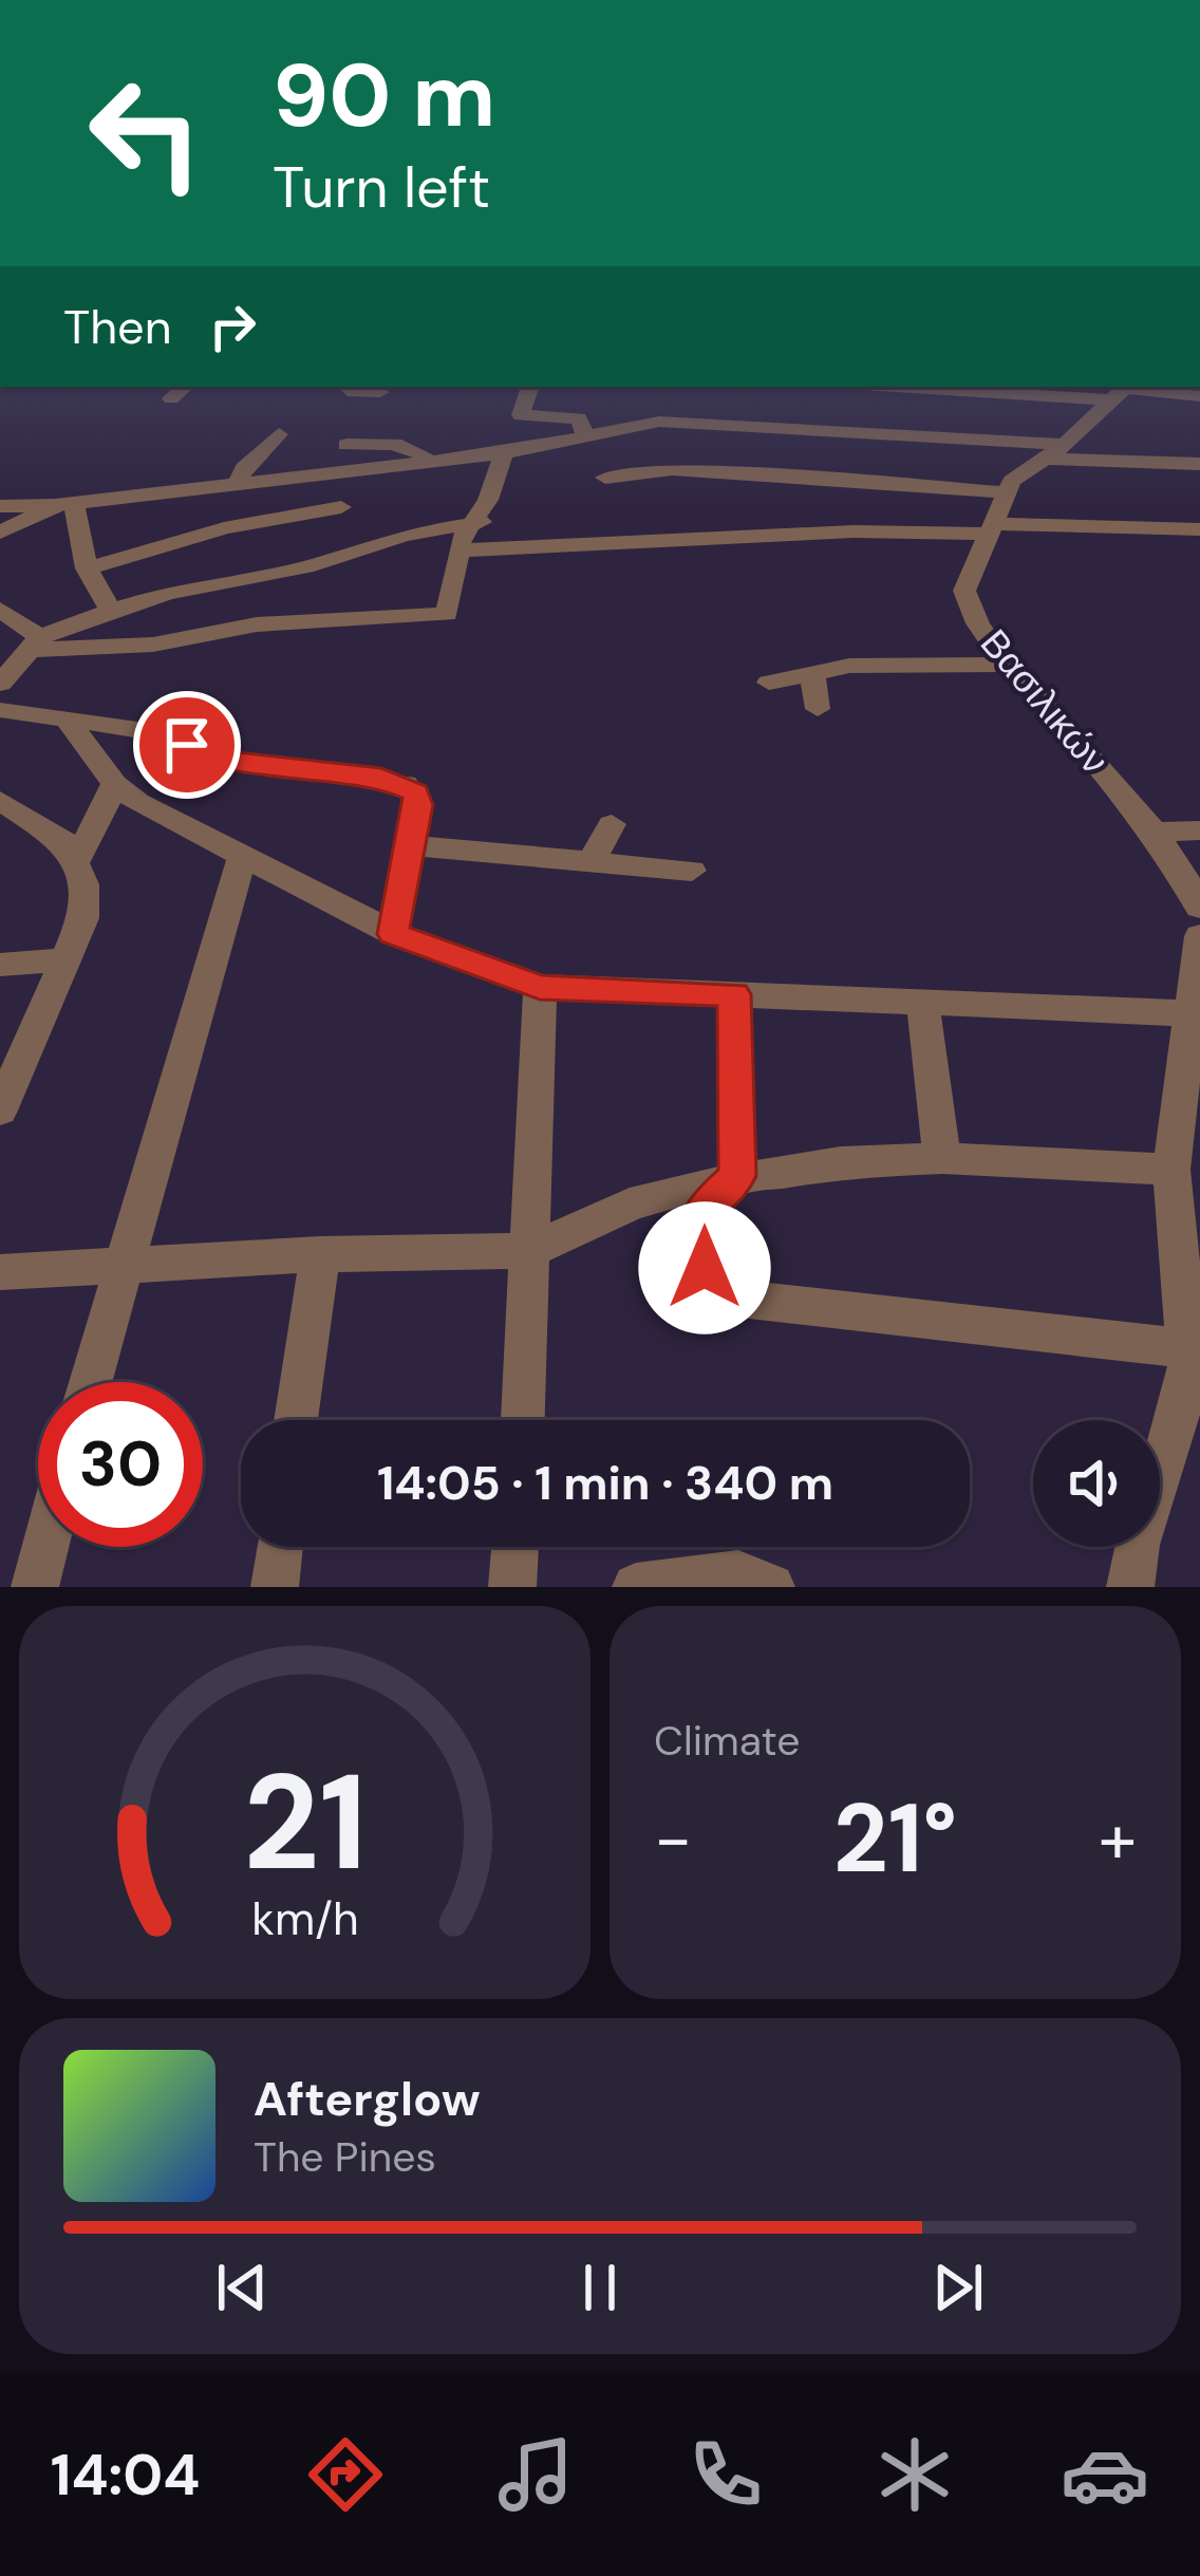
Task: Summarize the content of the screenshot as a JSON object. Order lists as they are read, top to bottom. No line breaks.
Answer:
{"streets":{"street":["Βασιλικών"]},"page":{"turn":["90 m","Turn left"],"then":"Then","limit":"30","trip":"14:05 · 1 min · 340 m","tile":"Climate","heat":["−","21°","+"],"song":["Afterglow","The Pines"],"tabs":"14:04","gauge":["21","km/h"]}}
